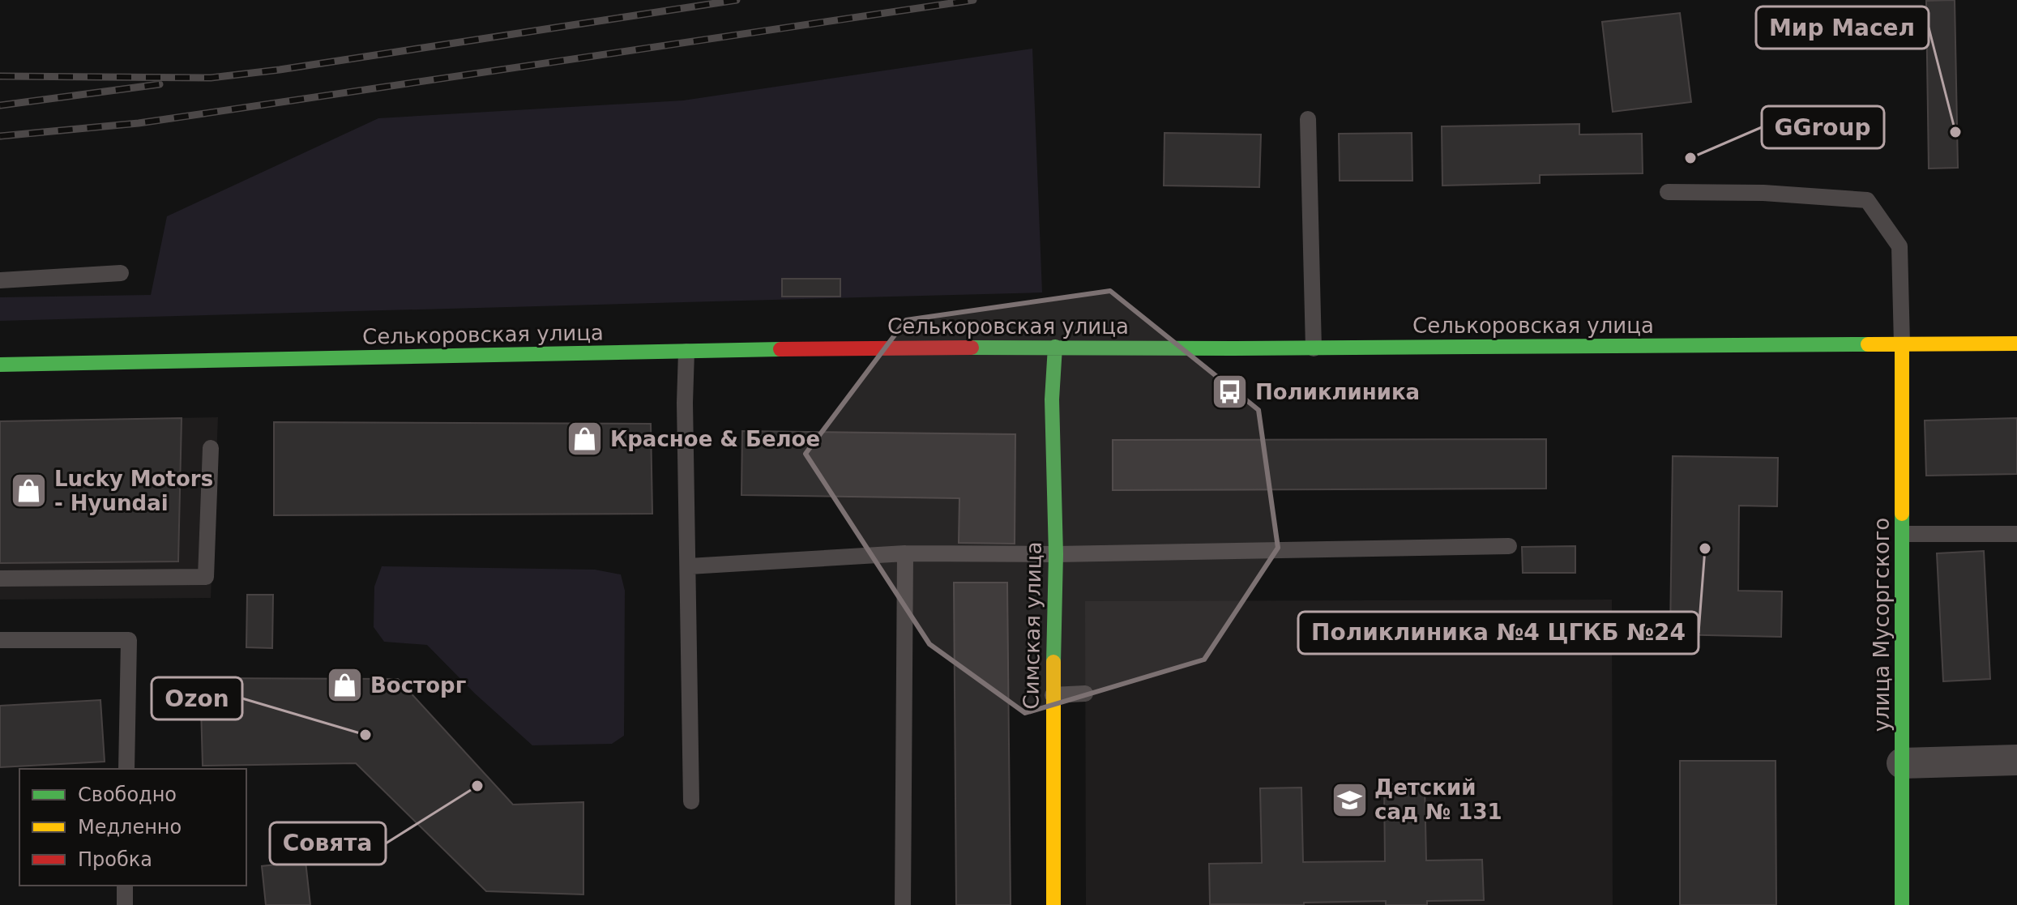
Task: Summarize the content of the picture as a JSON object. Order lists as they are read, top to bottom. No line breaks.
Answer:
{"streets":{"main road":["Селькоровская улица","улица Мусоргского","Симская улица"]},"crossings":[["Селькоровская улица","улица Мусоргского"],["Селькоровская улица","Симская улица"]],"places":{"other":["Мир Масел","GGroup","Поликлиника №4 ЦГКБ №24","Ozon","Совята"],"bus stop":["Поликлиника"],"shop":["Красное & Белое","Lucky Motors - Hyundai","Восторг"],"school or university":["Детский сад № 131"]},"legend":["Свободно","Медленно","Пробка"]}
